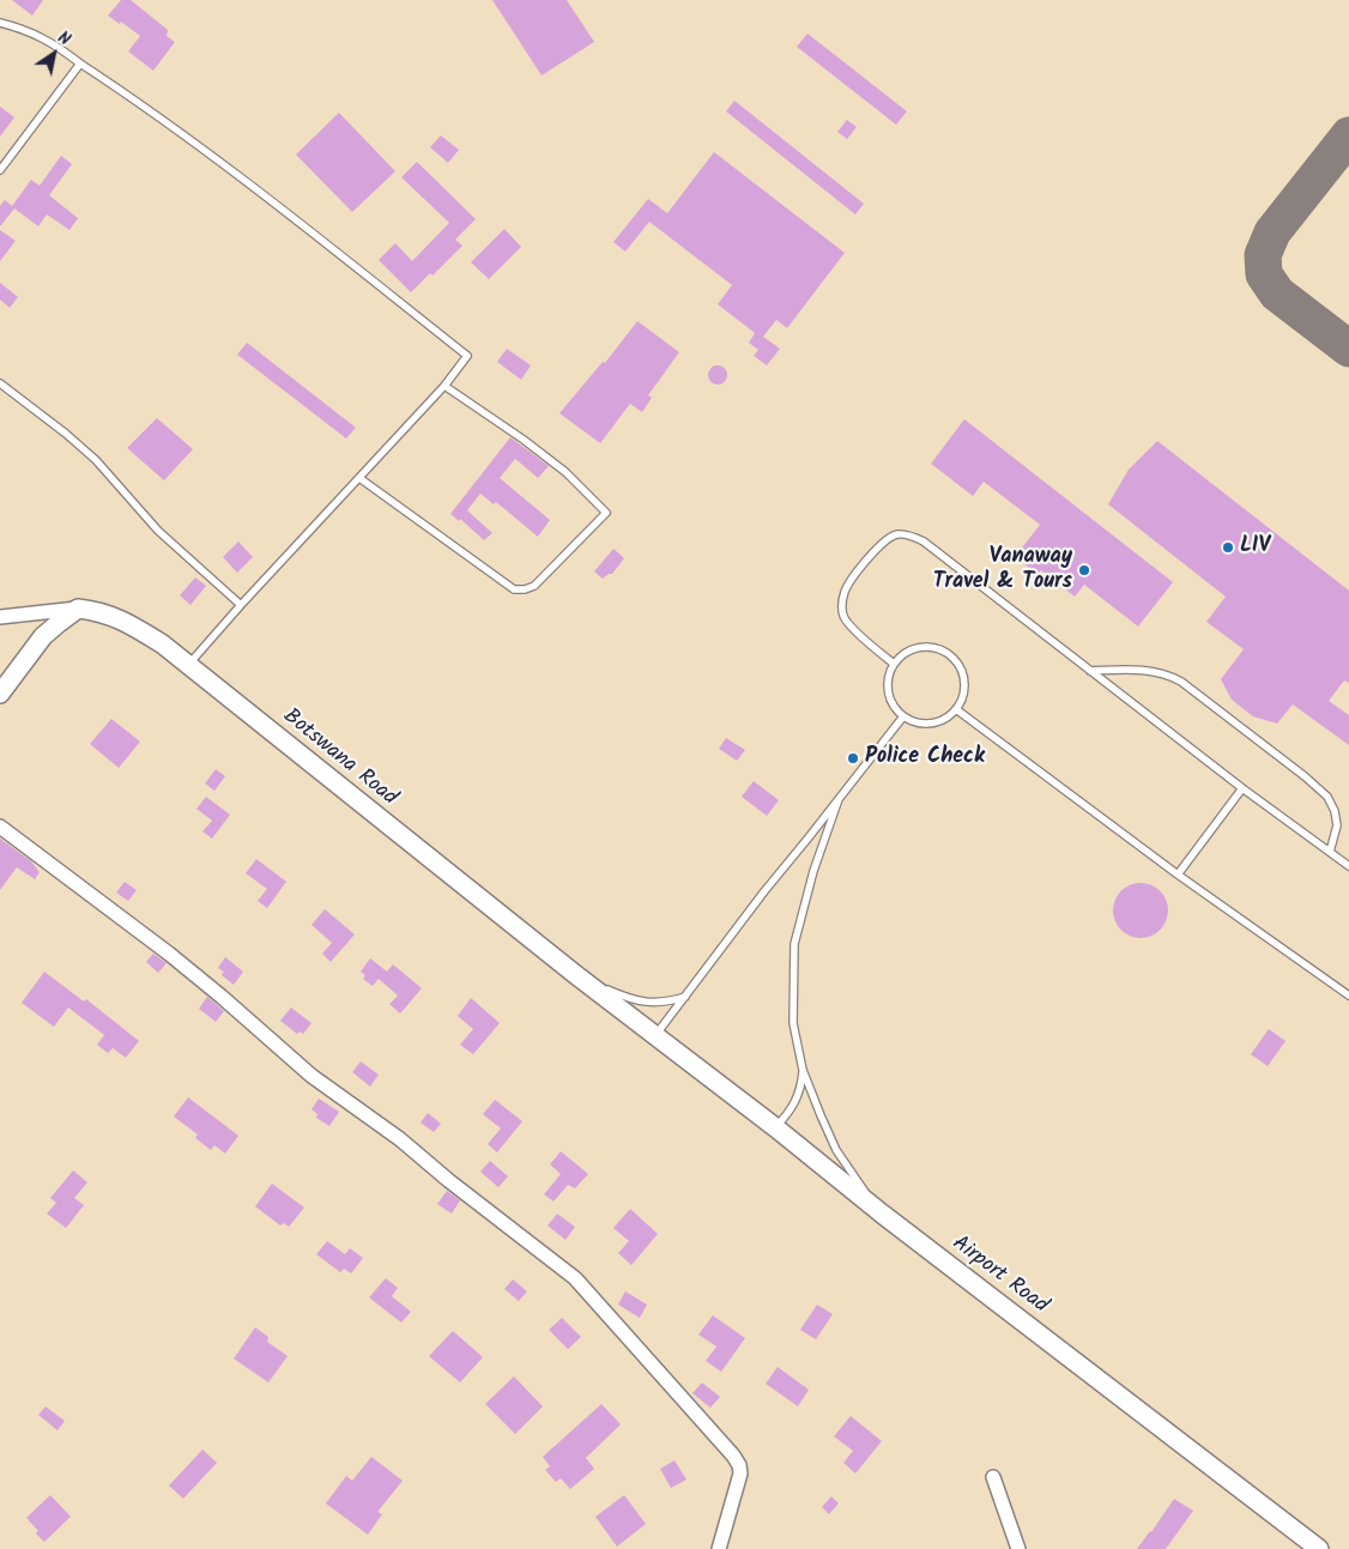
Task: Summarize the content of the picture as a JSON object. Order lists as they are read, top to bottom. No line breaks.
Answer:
{"streets":{"street":["Botswana Road","Airport Road"]},"crossings":[["Botswana Road","Airport Road"]],"places":["LIV","Vanaway Travel & Tours","Police Check"],"north":"top right"}
